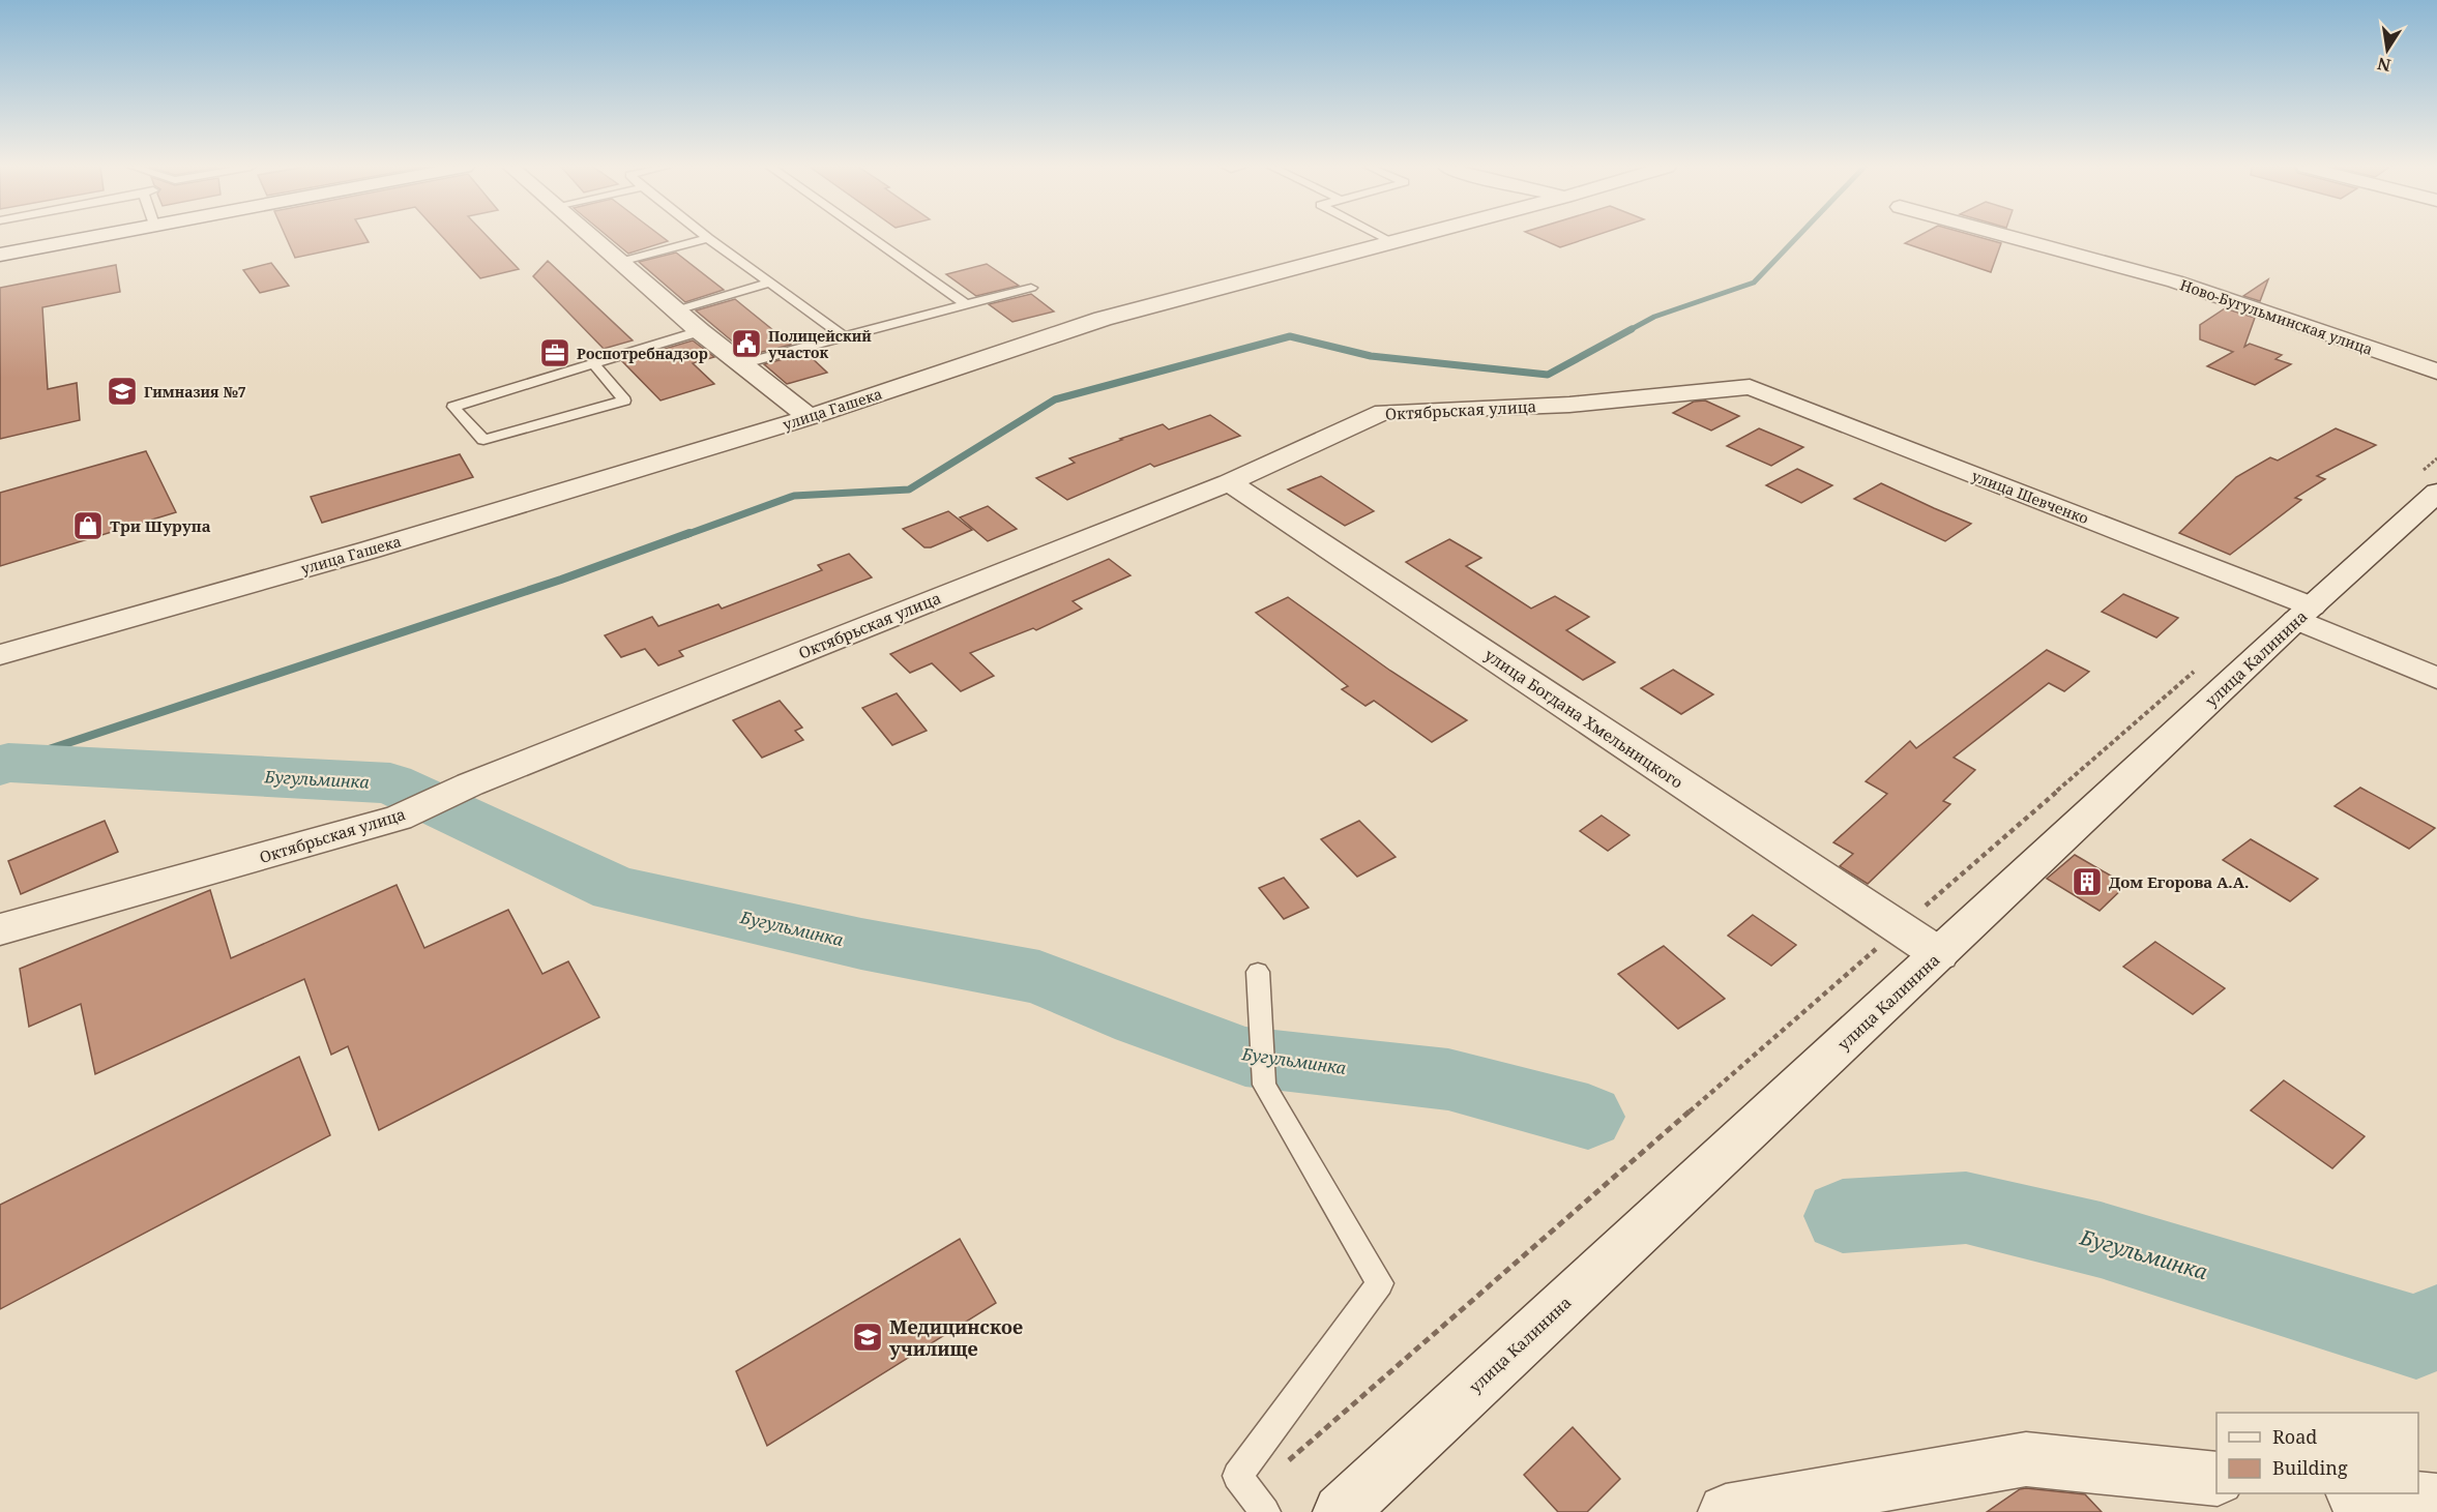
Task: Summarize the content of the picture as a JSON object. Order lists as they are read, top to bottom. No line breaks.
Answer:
{"streets":{"street":["Ново-Бугульминская улица","улица Гашека","Октябрьская улица","улица Шевченко","улица Калинина","улица Богдана Хмельницкого"]},"crossings":[["Октябрьская улица","улица Шевченко"],["Октябрьская улица","улица Богдана Хмельницкого"],["улица Шевченко","улица Калинина"],["улица Калинина","улица Богдана Хмельницкого"]],"water":["Бугульминка"],"places":{"public building":["Полицейский участок"],"office":["Роспотребнадзор"],"school or university":["Гимназия №7","Медицинское училище"],"shop":["Три Шурупа"],"building":["Дом Егорова А.А."]},"legend":["Road","Building"],"north":"bottom"}
